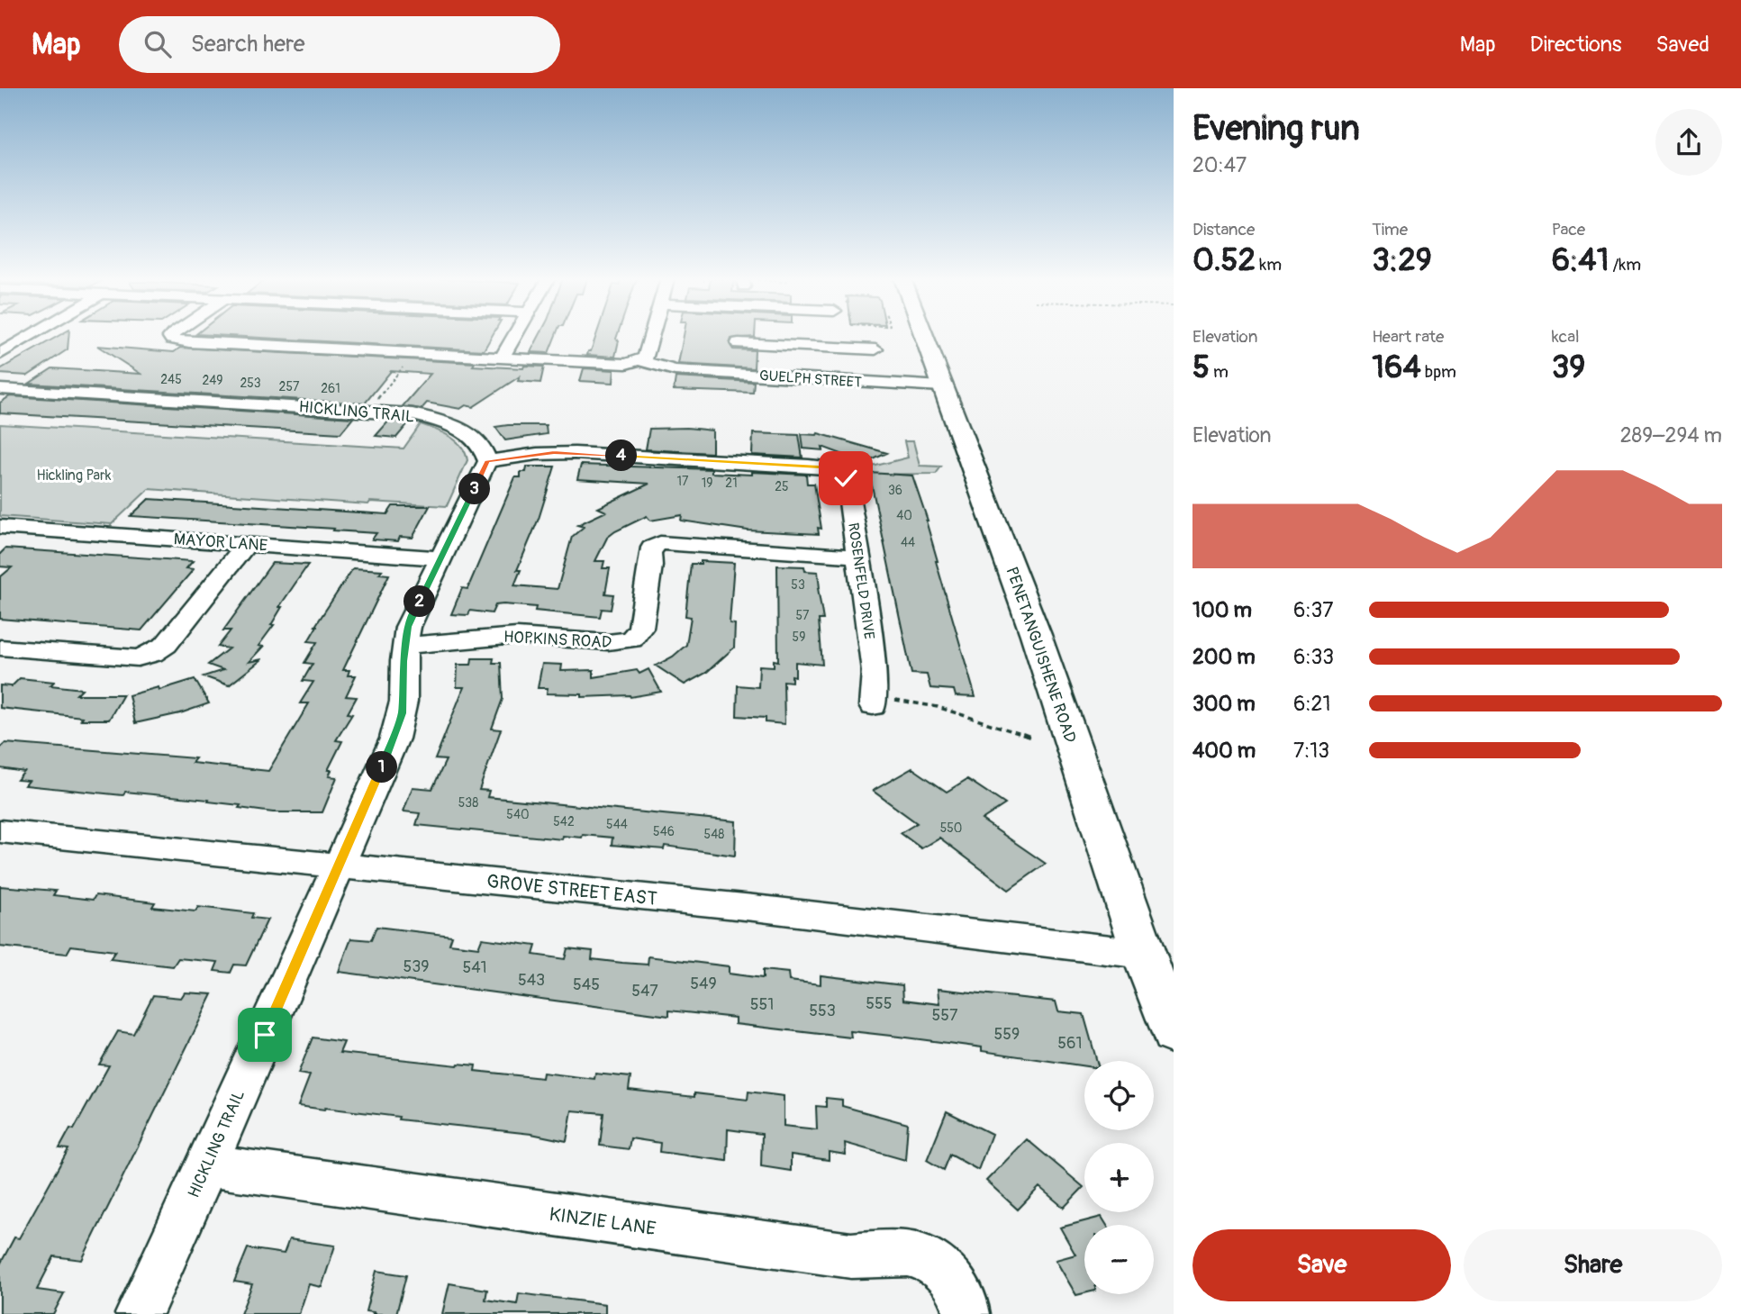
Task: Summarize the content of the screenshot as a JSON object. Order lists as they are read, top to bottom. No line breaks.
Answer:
{"streets":{"main road":["PENETANGUISHENE ROAD"],"street":["GUELPH STREET","HICKLING TRAIL","MAYOR LANE","ROSENFELD DRIVE","HOPKINS ROAD","GROVE STREET EAST","KINZIE LANE"]},"crossings":[["GUELPH STREET","PENETANGUISHENE ROAD"],["HICKLING TRAIL","MAYOR LANE"],["HICKLING TRAIL","ROSENFELD DRIVE"],["HICKLING TRAIL","HOPKINS ROAD"],["HICKLING TRAIL","GROVE STREET EAST"],["HICKLING TRAIL","KINZIE LANE"],["ROSENFELD DRIVE","HOPKINS ROAD"],["PENETANGUISHENE ROAD","GROVE STREET EAST"]],"parks":["Hickling Park"],"house_numbers":["245","249","253","257","261","17","19","21","25","36","40","44","53","57","59","538","540","542","544","550","546","548","539","541","543","549","545","547","555","551","553","557","559","561"],"page":{"header":"Map","search":"Search here","nav":["Map","Directions","Saved"],"heading":["Evening run","20:47"],"stats":[["Distance","0.52 km"],["Time","3:29"],["Pace","6:41 /km"],["Elevation","5 m"],["Heart rate","164 bpm"],["kcal","39"]],"chart":["Elevation","289–294 m"],"pins":["4","3","2","1"],"list":[{"name":"100 m","note":"6:37"},{"name":"200 m","note":"6:33"},{"name":"300 m","note":"6:21"},{"name":"400 m","note":"7:13"}],"map_buttons":["+","−"],"buttons":["Save","Share"]}}
